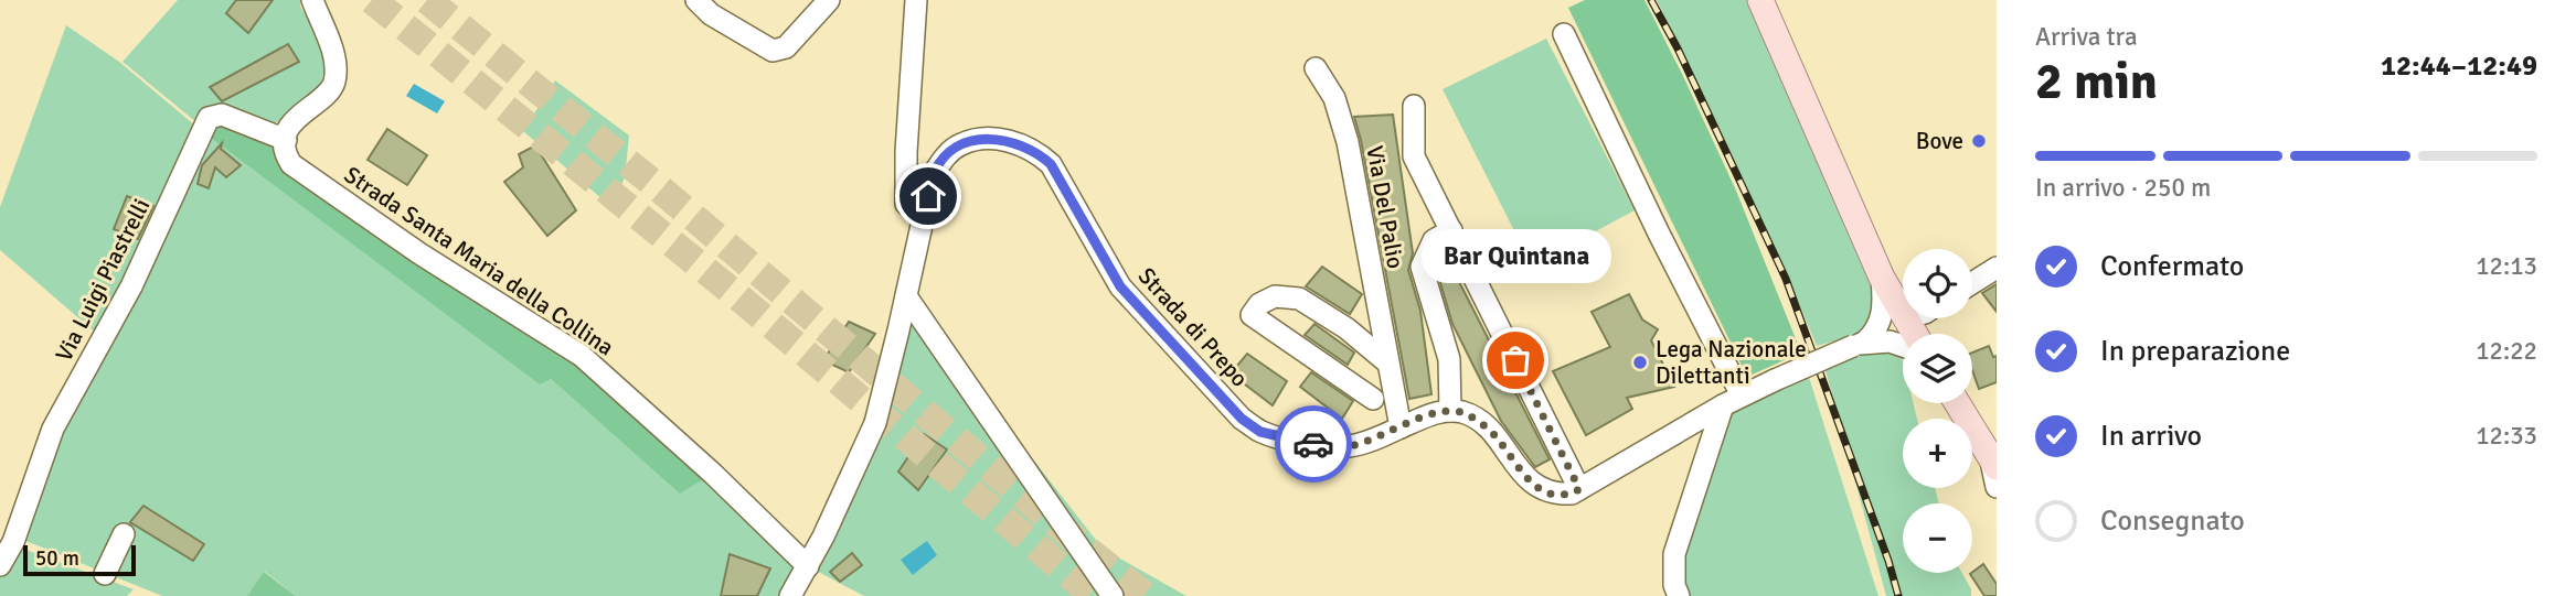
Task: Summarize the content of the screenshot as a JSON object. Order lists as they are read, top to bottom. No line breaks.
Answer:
{"streets":{"street":["Via Del Palio","Strada Santa Maria della Collina","Via Luigi Piastrelli","Strada di Prepo"]},"crossings":[["Via Del Palio","Strada di Prepo"],["Strada Santa Maria della Collina","Via Luigi Piastrelli"],["Strada Santa Maria della Collina","Strada di Prepo"]],"places":["Bove","Bar Quintana","Lega Nazionale Dilettanti"],"scale_bar":"50 m","page":{"heading":["2 min","Arriva tra","12:44–12:49"],"bar":"In arrivo · 250 m","list":[["Confermato","12:13"],["In preparazione","12:22"],["In arrivo","12:33"],"Consegnato"],"bubble":"Bar Quintana","map_buttons":["+","−"],"scale":"50 m"}}
